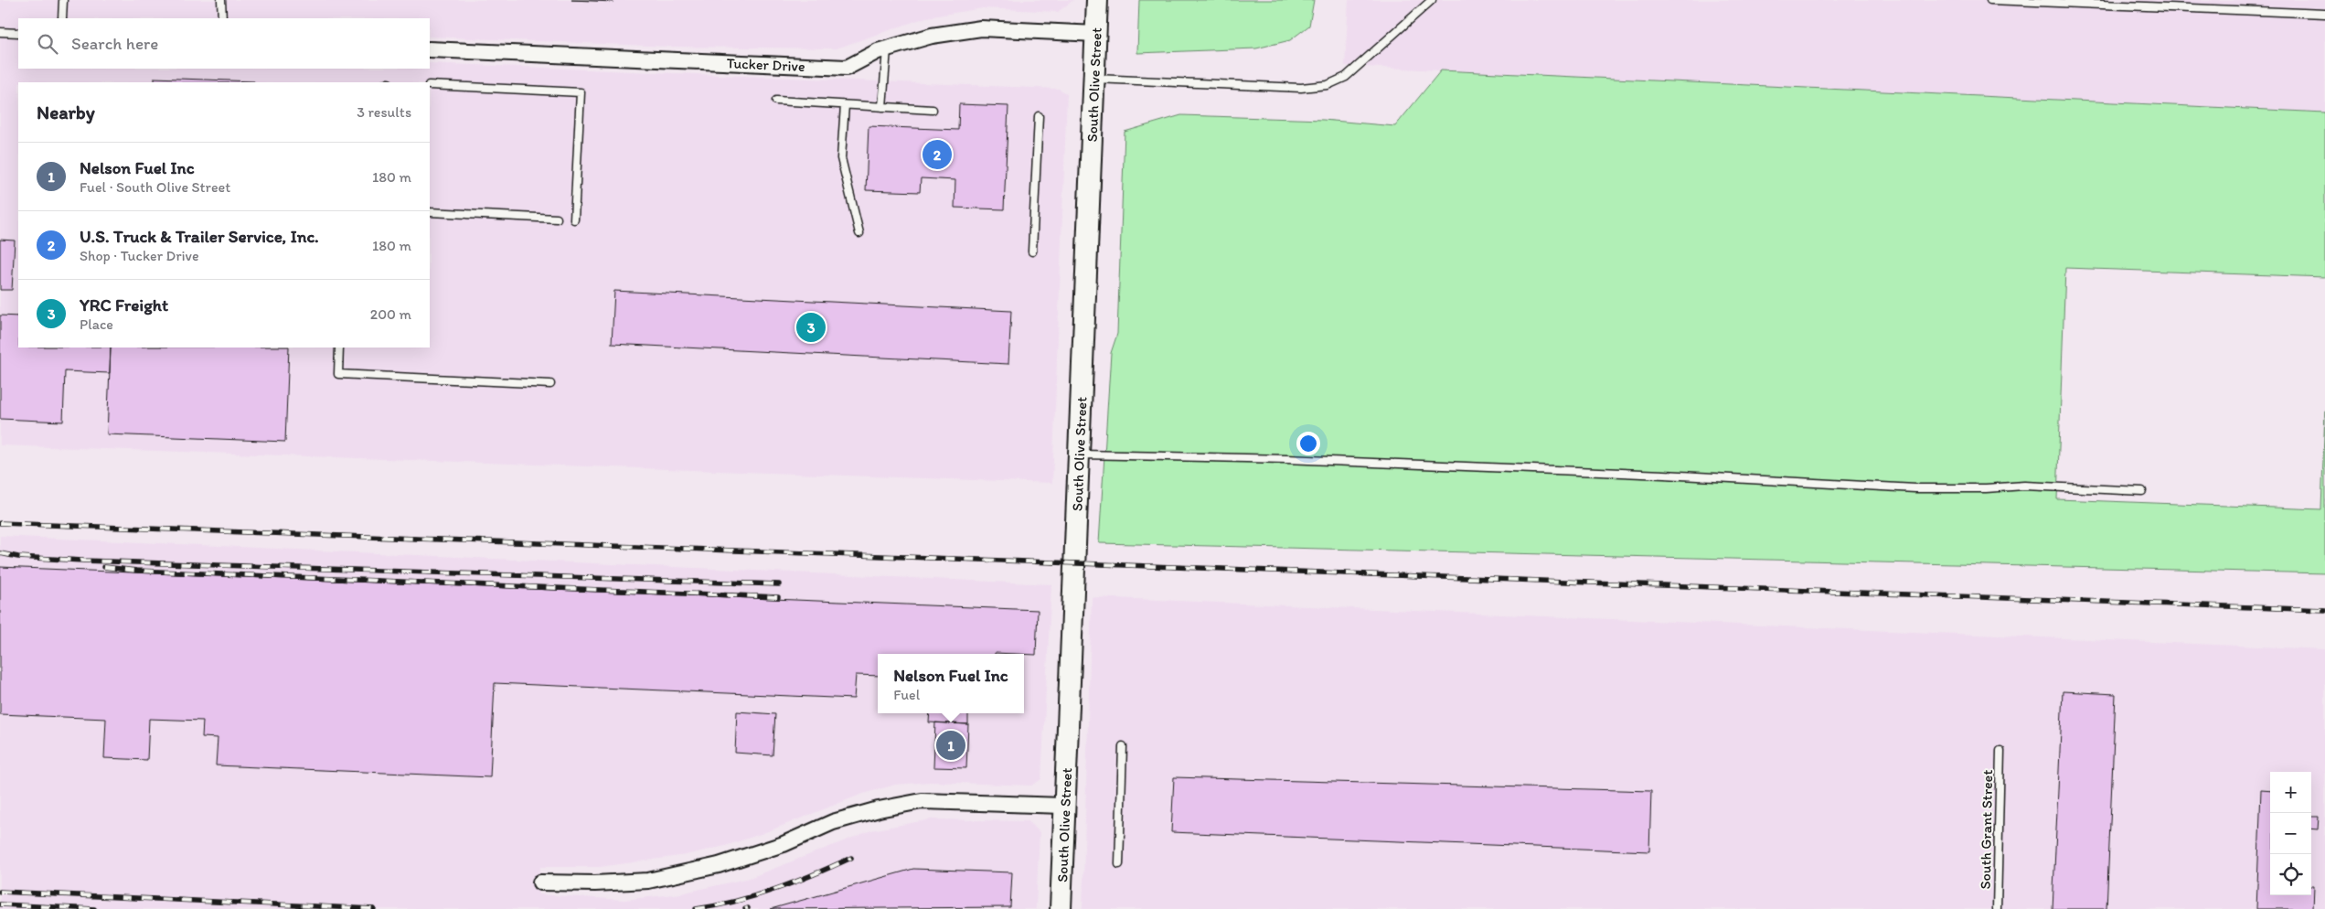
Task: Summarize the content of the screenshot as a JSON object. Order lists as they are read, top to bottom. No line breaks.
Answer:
{"streets":{"street":["Tucker Drive","South Olive Street"],"lane":["South Grant Street"]},"crossings":[["Tucker Drive","South Olive Street"]],"page":{"search":"Search here","heading":["Nearby","3 results"],"pins":["2","3","1"],"list":[{"mark":"1","name":"Nelson Fuel Inc","note":"Fuel · South Olive Street","value":"180 m"},{"mark":"2","name":"U.S. Truck & Trailer Service, Inc.","note":"Shop · Tucker Drive","value":"180 m"},{"mark":"3","name":"YRC Freight","note":"Place","value":"200 m"}],"popup":["Nelson Fuel Inc","Fuel"],"map_buttons":["+","−"]}}
